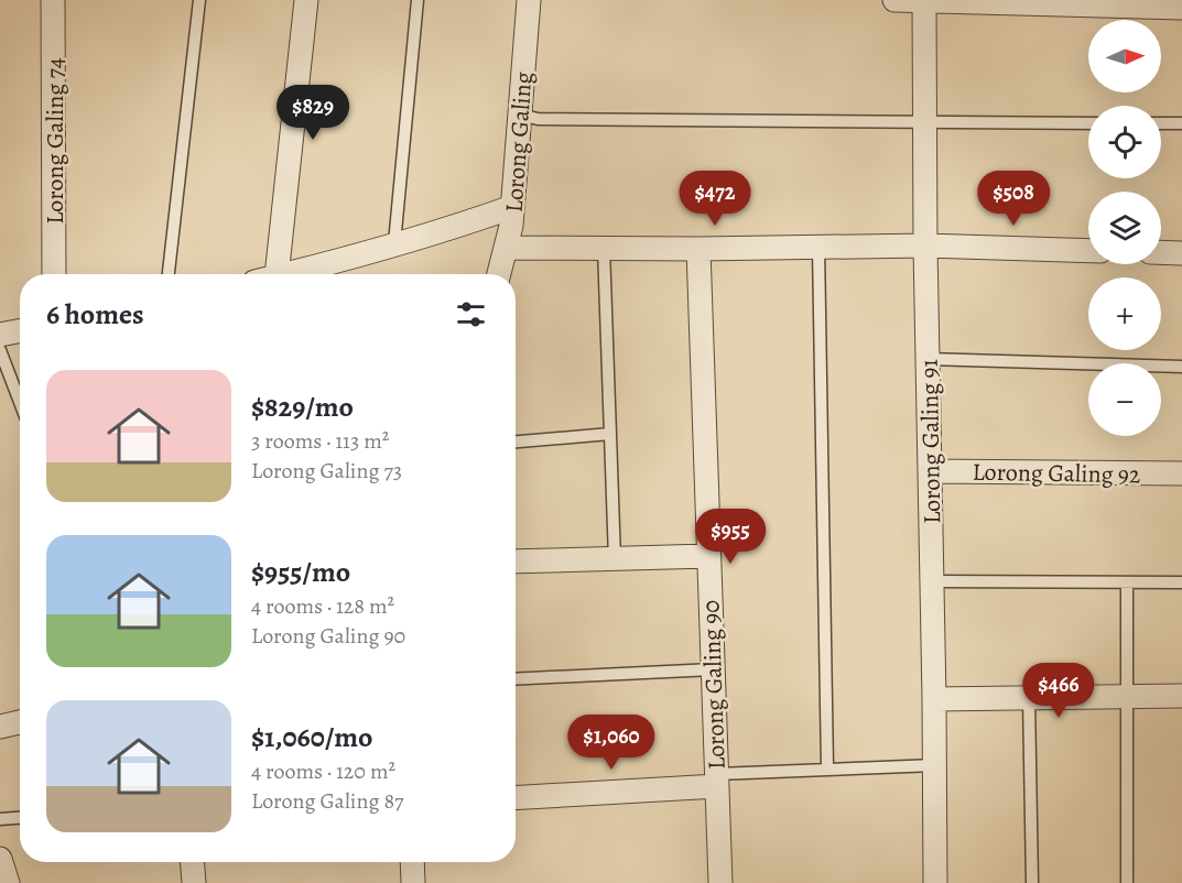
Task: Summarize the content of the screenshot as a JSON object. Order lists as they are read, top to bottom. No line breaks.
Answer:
{"streets":{"street":["Lorong Galing 74","Lorong Galing","Lorong Galing 91","Lorong Galing 92","Lorong Galing 90"]},"crossings":[["Lorong Galing 91","Lorong Galing 92"]],"north":"right","page":{"map_buttons":["+","−"],"price":["$829","$472","$508","$955","$466","$1,060"],"heading":"6 homes","list":[{"name":"$829/mo","note":"3 rooms · 113 m² · Lorong Galing 73"},{"name":"$955/mo","note":"4 rooms · 128 m² · Lorong Galing 90"},{"name":"$1,060/mo","note":"4 rooms · 120 m² · Lorong Galing 87"}]}}
